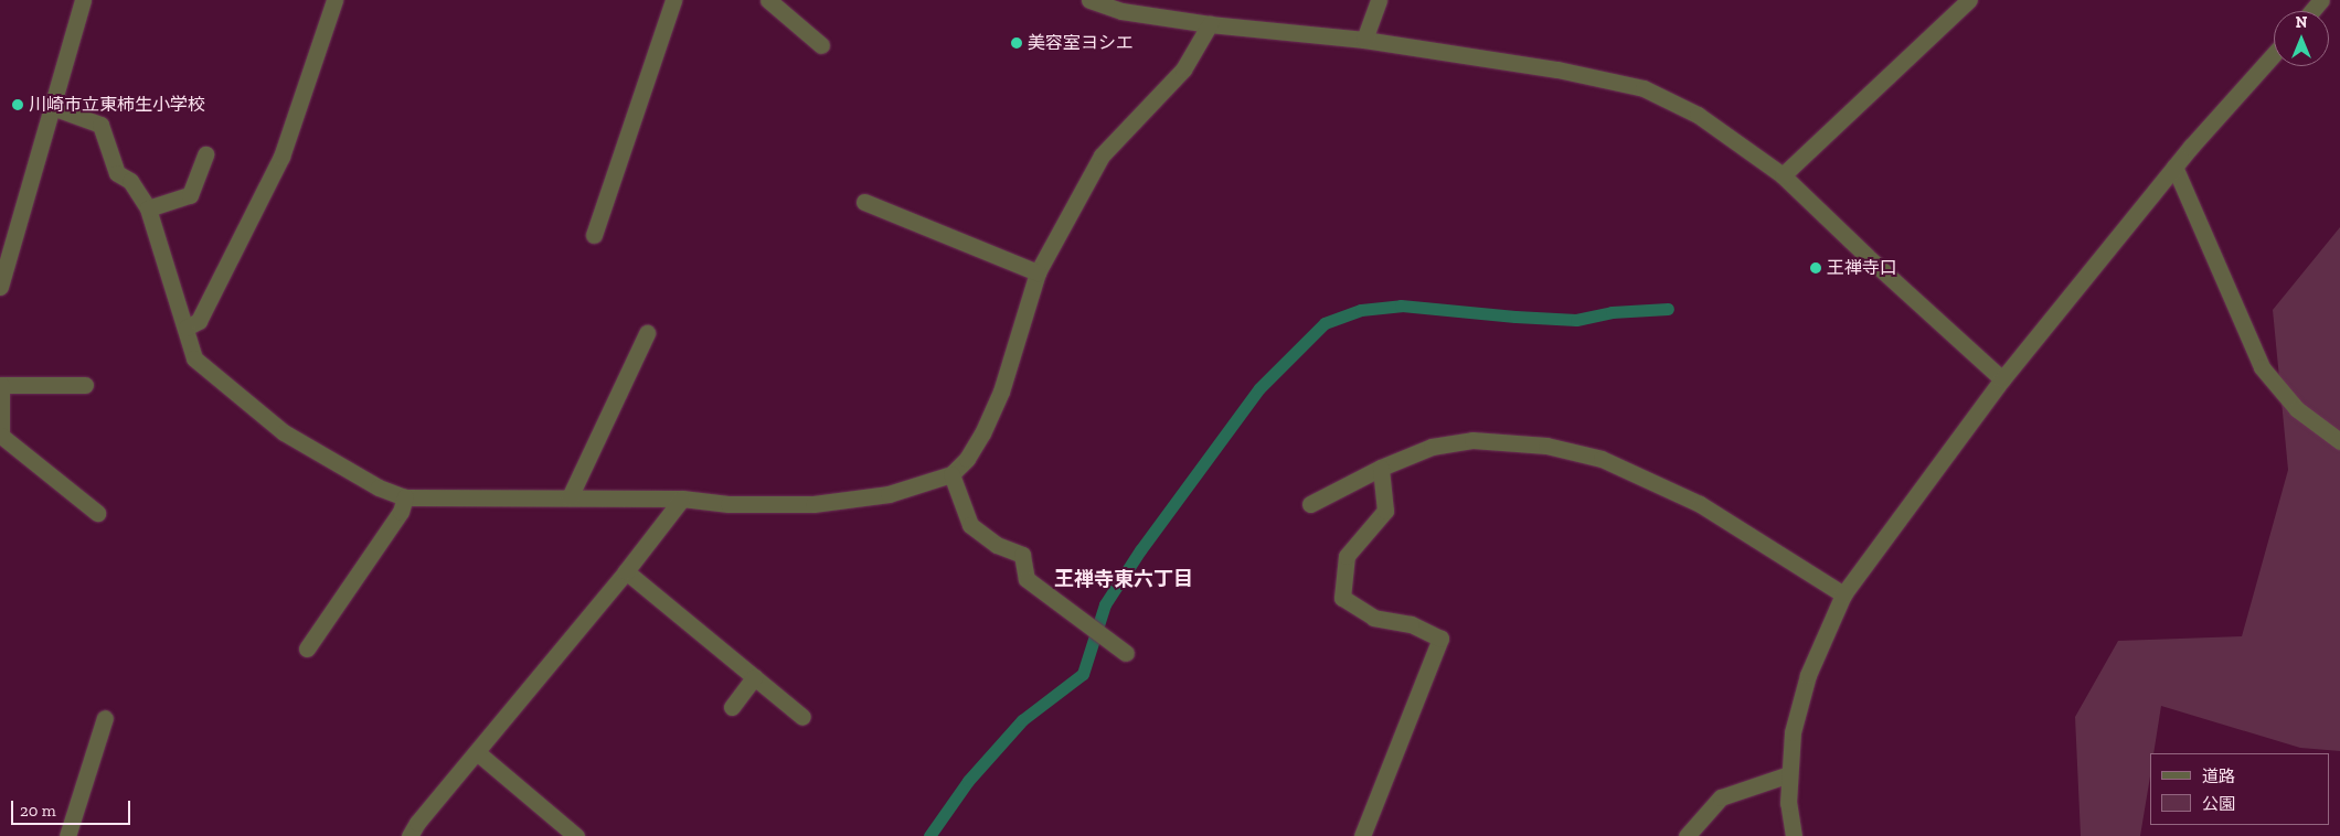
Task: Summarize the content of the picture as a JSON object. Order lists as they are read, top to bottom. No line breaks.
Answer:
{"districts":["王禅寺東六丁目"],"places":["美容室ヨシエ","川崎市立東柿生小学校","王禅寺口"],"legend":["道路","公園"],"scale_bar":"20 m","north":"top"}
